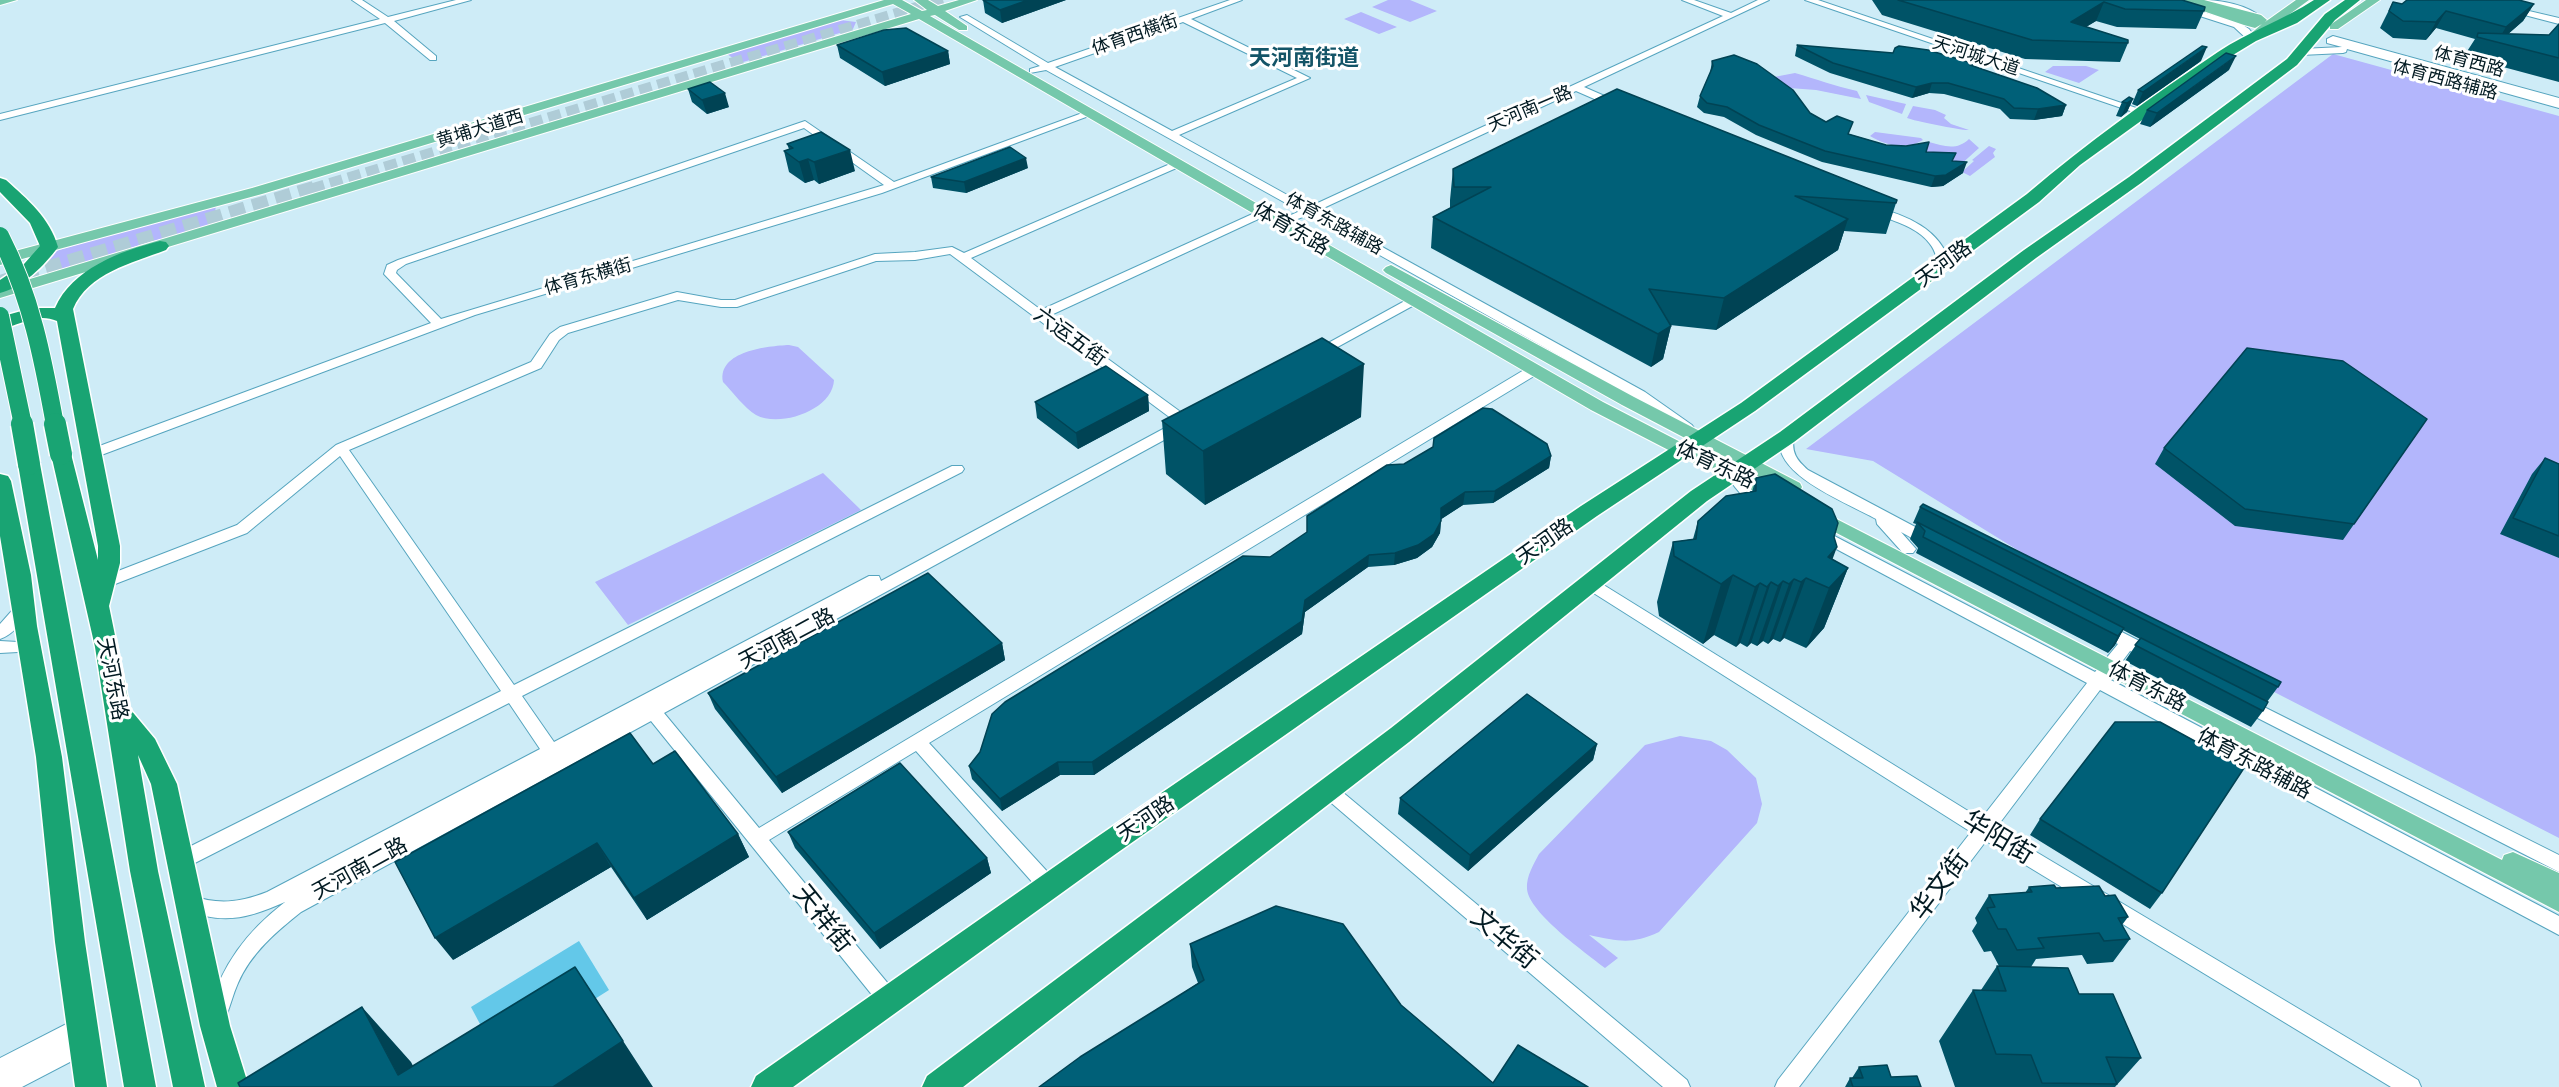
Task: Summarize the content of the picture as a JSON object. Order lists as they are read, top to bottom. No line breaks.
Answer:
{"streets":{"highway":["天河路","天河东路"],"main road":["黄埔大道西","体育东路"],"street":["体育西横街","天河城大道","体育西路","体育西路辅路","天河南一路","体育东路辅路","体育东横街","六运五街","天河南二路","华阳街","华文街","天祥街","文华街"]},"crossings":[["体育西横街","体育东路辅路"],["体育西横街","体育东路"],["天河城大道","天河路"],["体育西路辅路","天河路"],["天河南一路","体育东路辅路"],["天河南一路","体育东路"],["黄埔大道西","体育东路"],["体育东路辅路","体育东路"],["体育东路","天河路"],["体育东路","体育东横街"],["体育东路","华文街"],["天河路","华阳街"],["天河路","天祥街"],["天河路","文华街"],["六运五街","天河南二路"],["天河南二路","天祥街"],["华阳街","华文街"]],"districts":["天河南街道"]}
